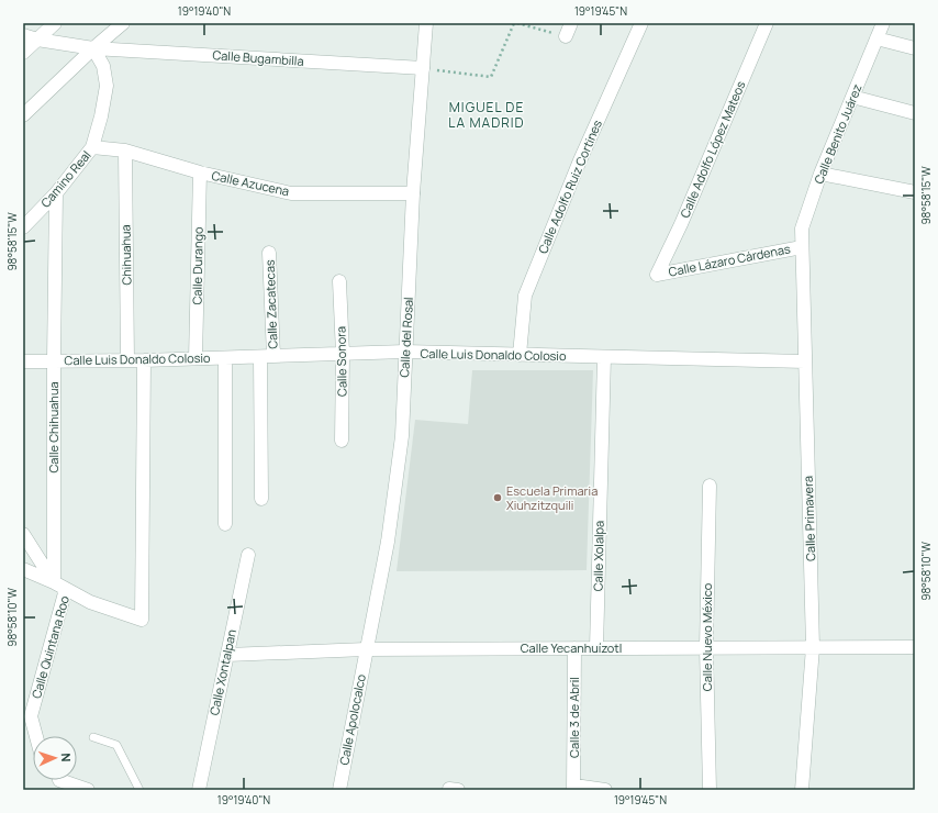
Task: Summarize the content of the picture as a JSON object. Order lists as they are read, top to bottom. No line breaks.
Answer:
{"streets":{"street":["Calle Bugambilla","Calle Benito Juárez","Calle Adolfo López Mateos","Camino Real","Calle Azucena","Calle Adolfo Ruiz Cortines","Chihuahua","Calle Lázaro Cárdenas","Calle Durango","Calle Zacatecas","Calle del Rosal","Calle Luis Donaldo Colosio","Calle Sonora","Calle Chihuahua","Calle Primavera","Calle Xolalpa","Calle Nuevo México","Calle Quintana Roo","Calle Yecanhuízotl","Calle Xontalpan","Calle 3 de Abril","Calle Apolocalco"]},"crossings":[["Calle Bugambilla","Camino Real"],["Calle Bugambilla","Calle del Rosal"],["Calle Benito Juárez","Calle Lázaro Cárdenas"],["Calle Benito Juárez","Calle Primavera"],["Calle Adolfo López Mateos","Calle Lázaro Cárdenas"],["Camino Real","Calle Azucena"],["Camino Real","Calle Chihuahua"],["Calle Azucena","Chihuahua"],["Calle Azucena","Calle Durango"],["Calle Azucena","Calle del Rosal"],["Calle Adolfo Ruiz Cortines","Calle Luis Donaldo Colosio"],["Chihuahua","Calle Luis Donaldo Colosio"],["Calle Lázaro Cárdenas","Calle Primavera"],["Calle Durango","Calle Luis Donaldo Colosio"],["Calle Zacatecas","Calle Luis Donaldo Colosio"],["Calle del Rosal","Calle Luis Donaldo Colosio"],["Calle del Rosal","Calle Yecanhuízotl"],["Calle del Rosal","Calle Apolocalco"],["Calle Luis Donaldo Colosio","Calle Sonora"],["Calle Luis Donaldo Colosio","Calle Chihuahua"],["Calle Luis Donaldo Colosio","Calle Primavera"],["Calle Luis Donaldo Colosio","Calle Xolalpa"],["Calle Primavera","Calle Yecanhuízotl"],["Calle Xolalpa","Calle Yecanhuízotl"],["Calle Nuevo México","Calle Yecanhuízotl"],["Calle Yecanhuízotl","Calle Xontalpan"],["Calle Yecanhuízotl","Calle 3 de Abril"],["Calle Yecanhuízotl","Calle Apolocalco"]],"districts":["MIGUEL DE LA MADRID"],"places":["Escuela Primaria Xiuhzitzquili"],"north":"right","coordinates":["19°19'40\"N","19°19'45\"N","98°58'15\"W","98°58'10\"W"]}
